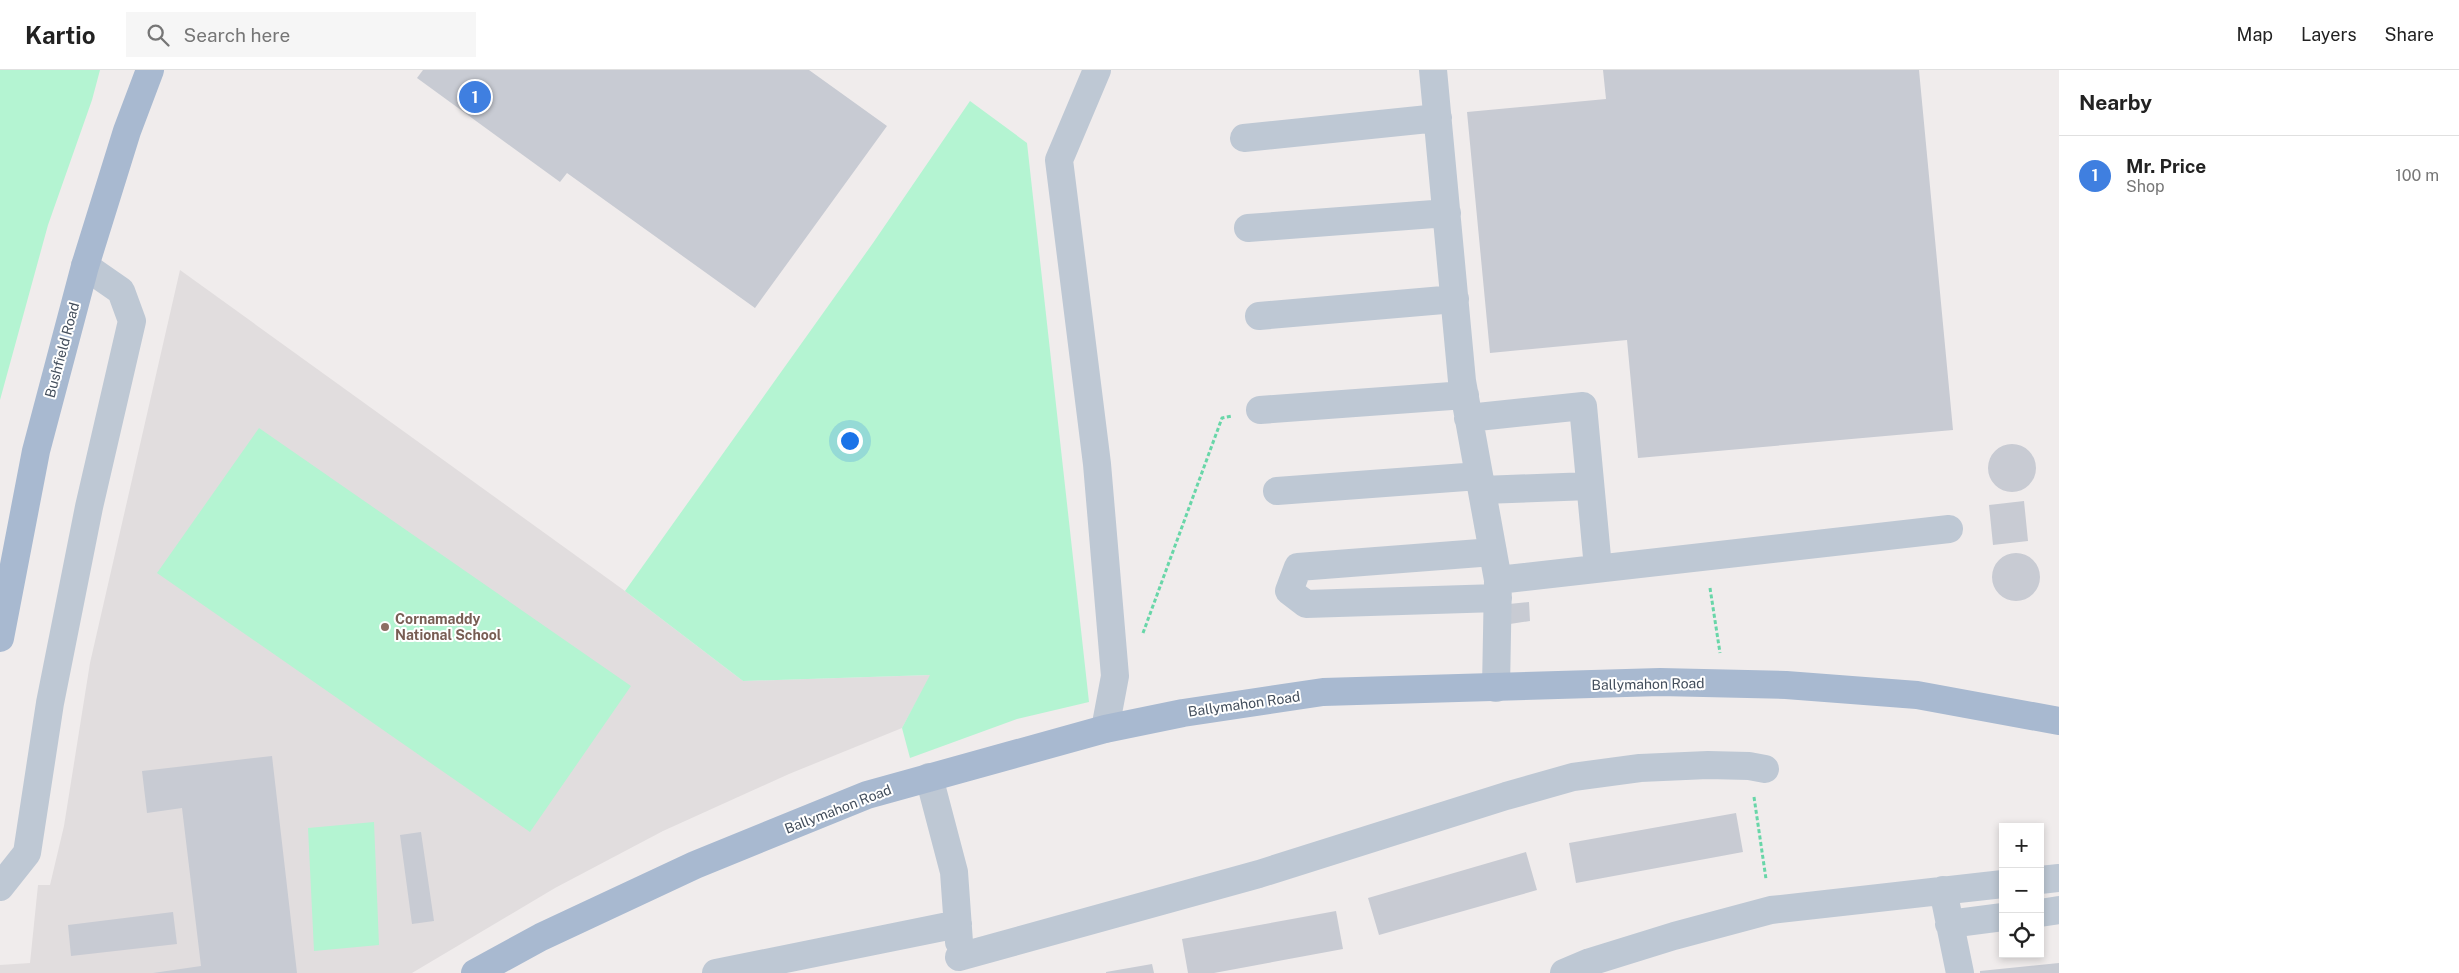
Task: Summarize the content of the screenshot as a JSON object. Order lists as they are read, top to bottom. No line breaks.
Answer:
{"streets":{"main road":["Bushfield Road","Ballymahon Road"]},"places":["Cornamaddy National School"],"page":{"header":"Kartio","search":"Search here","nav":["Map","Layers","Share"],"heading":"Nearby","pins":"1","list":[{"mark":"1","name":"Mr. Price","note":"Shop","value":"100 m"}],"map_buttons":["+","−"]}}
